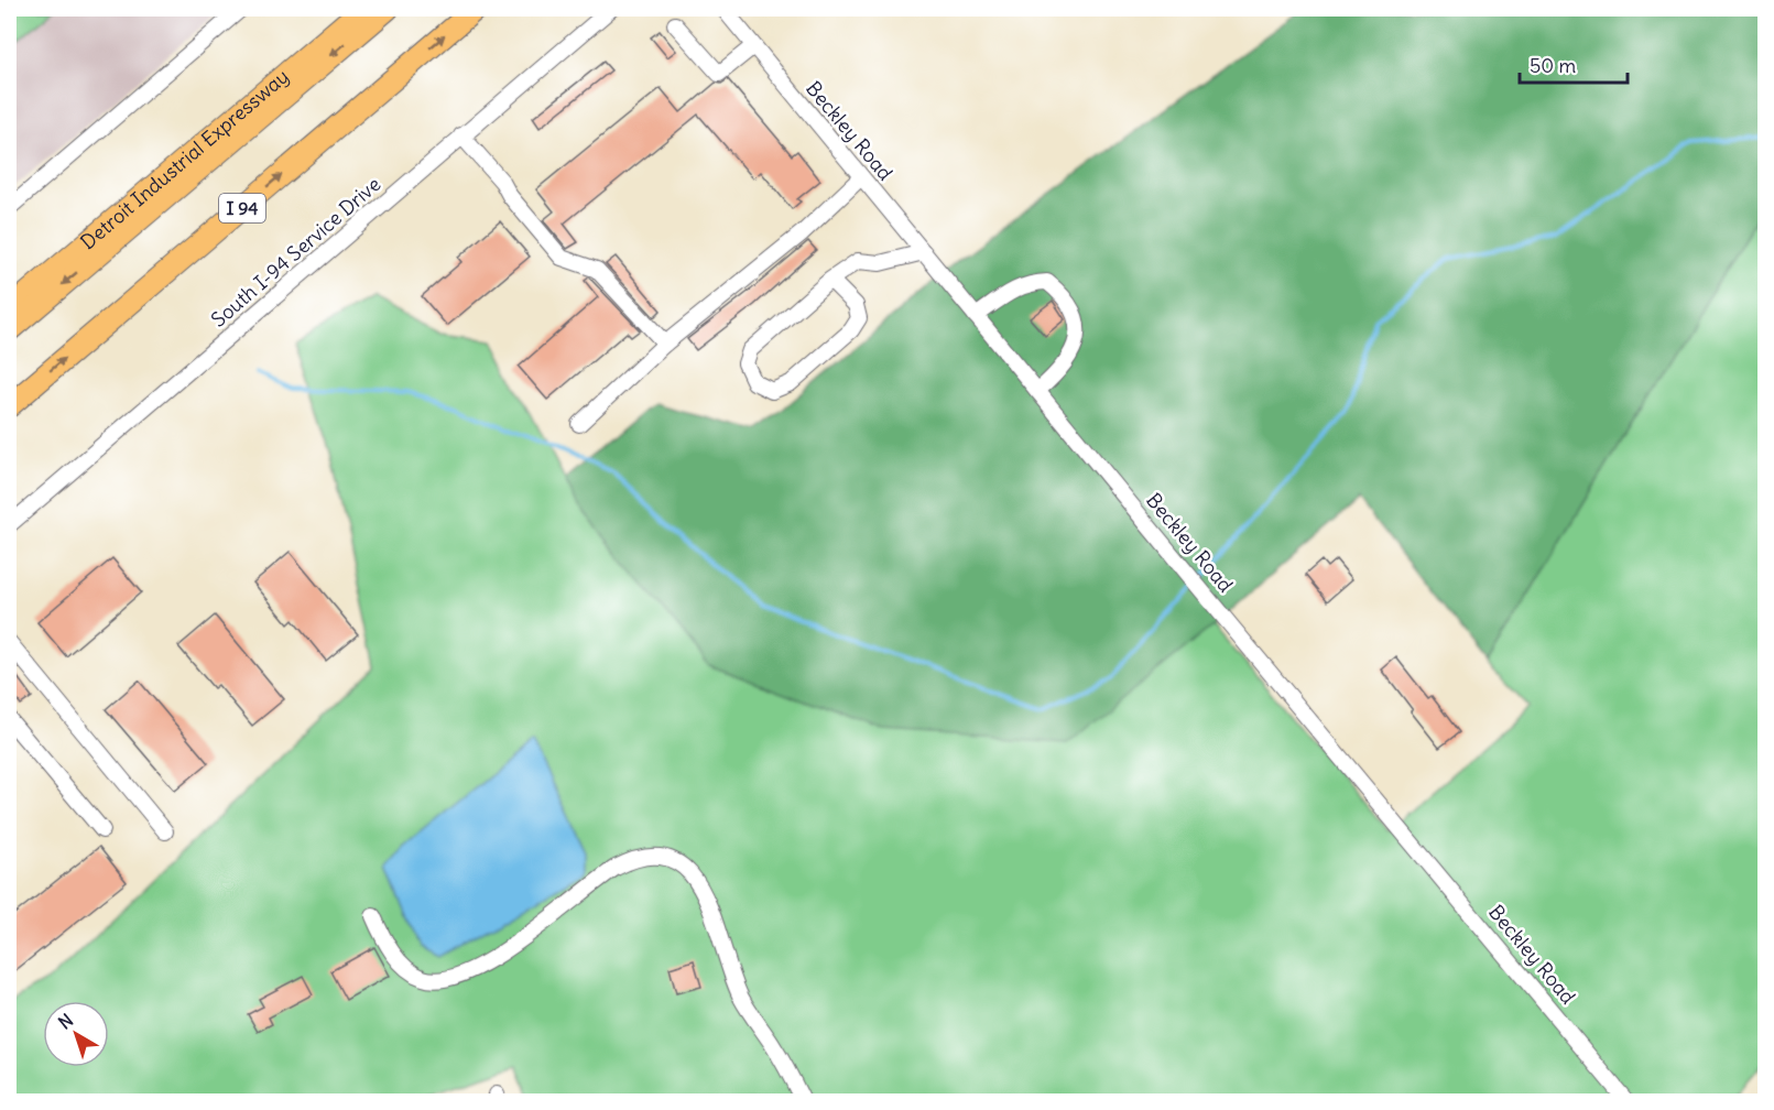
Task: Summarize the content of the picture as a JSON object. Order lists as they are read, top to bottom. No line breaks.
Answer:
{"streets":{"highway":["Detroit Industrial Expressway","I 94"],"street":["Beckley Road","South I-94 Service Drive"]},"scale_bar":"50 m","north":"top left"}
